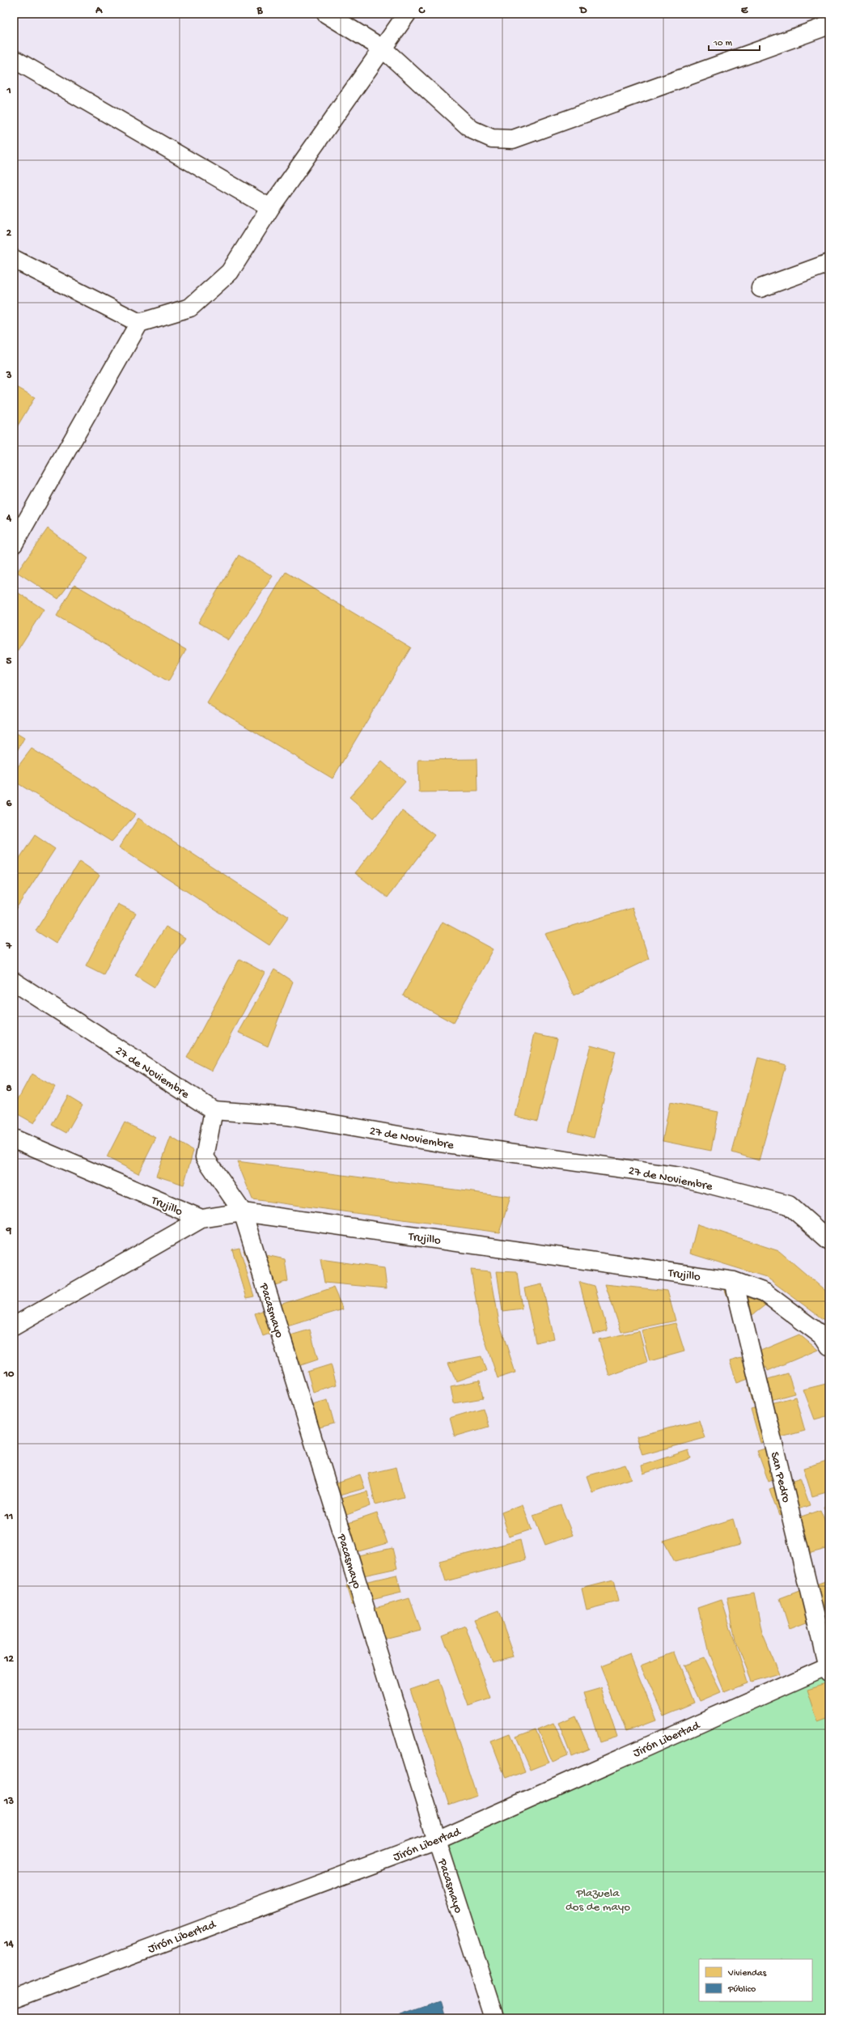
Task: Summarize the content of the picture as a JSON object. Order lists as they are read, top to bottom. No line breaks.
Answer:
{"streets":{"street":["27 de Noviembre","Trujillo","Pacasmayo","San Pedro","Jirón Libertad"]},"crossings":[["27 de Noviembre","Pacasmayo"],["Trujillo","Pacasmayo"],["Trujillo","San Pedro"],["Pacasmayo","Jirón Libertad"],["San Pedro","Jirón Libertad"]],"parks":["Plazuela dos de mayo"],"legend":["Viviendas","Público"],"scale_bar":"10 m","grid":{"columns":["A","B","C","D","E"],"rows":["1","2","3","4","5","6","7","8","9","10","11","12","13","14"]}}
